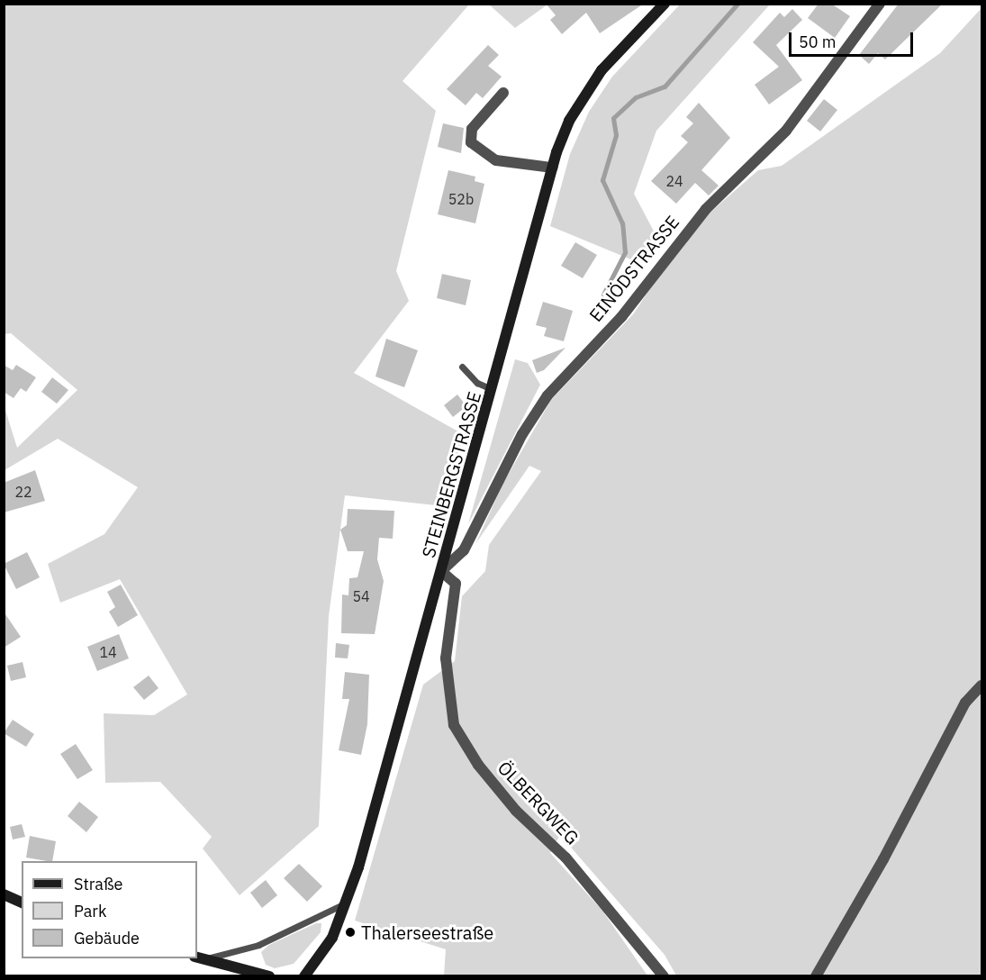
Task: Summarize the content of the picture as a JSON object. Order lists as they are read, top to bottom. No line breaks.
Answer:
{"streets":{"main road":["STEINBERGSTRASSE"],"street":["EINÖDSTRASSE","ÖLBERGWEG"]},"crossings":[["EINÖDSTRASSE","STEINBERGSTRASSE"],["EINÖDSTRASSE","ÖLBERGWEG"],["STEINBERGSTRASSE","ÖLBERGWEG"]],"places":["Thalerseestraße"],"house_numbers":["24","52b","22","54","14"],"legend":["Straße","Park","Gebäude"],"scale_bar":"50 m"}
